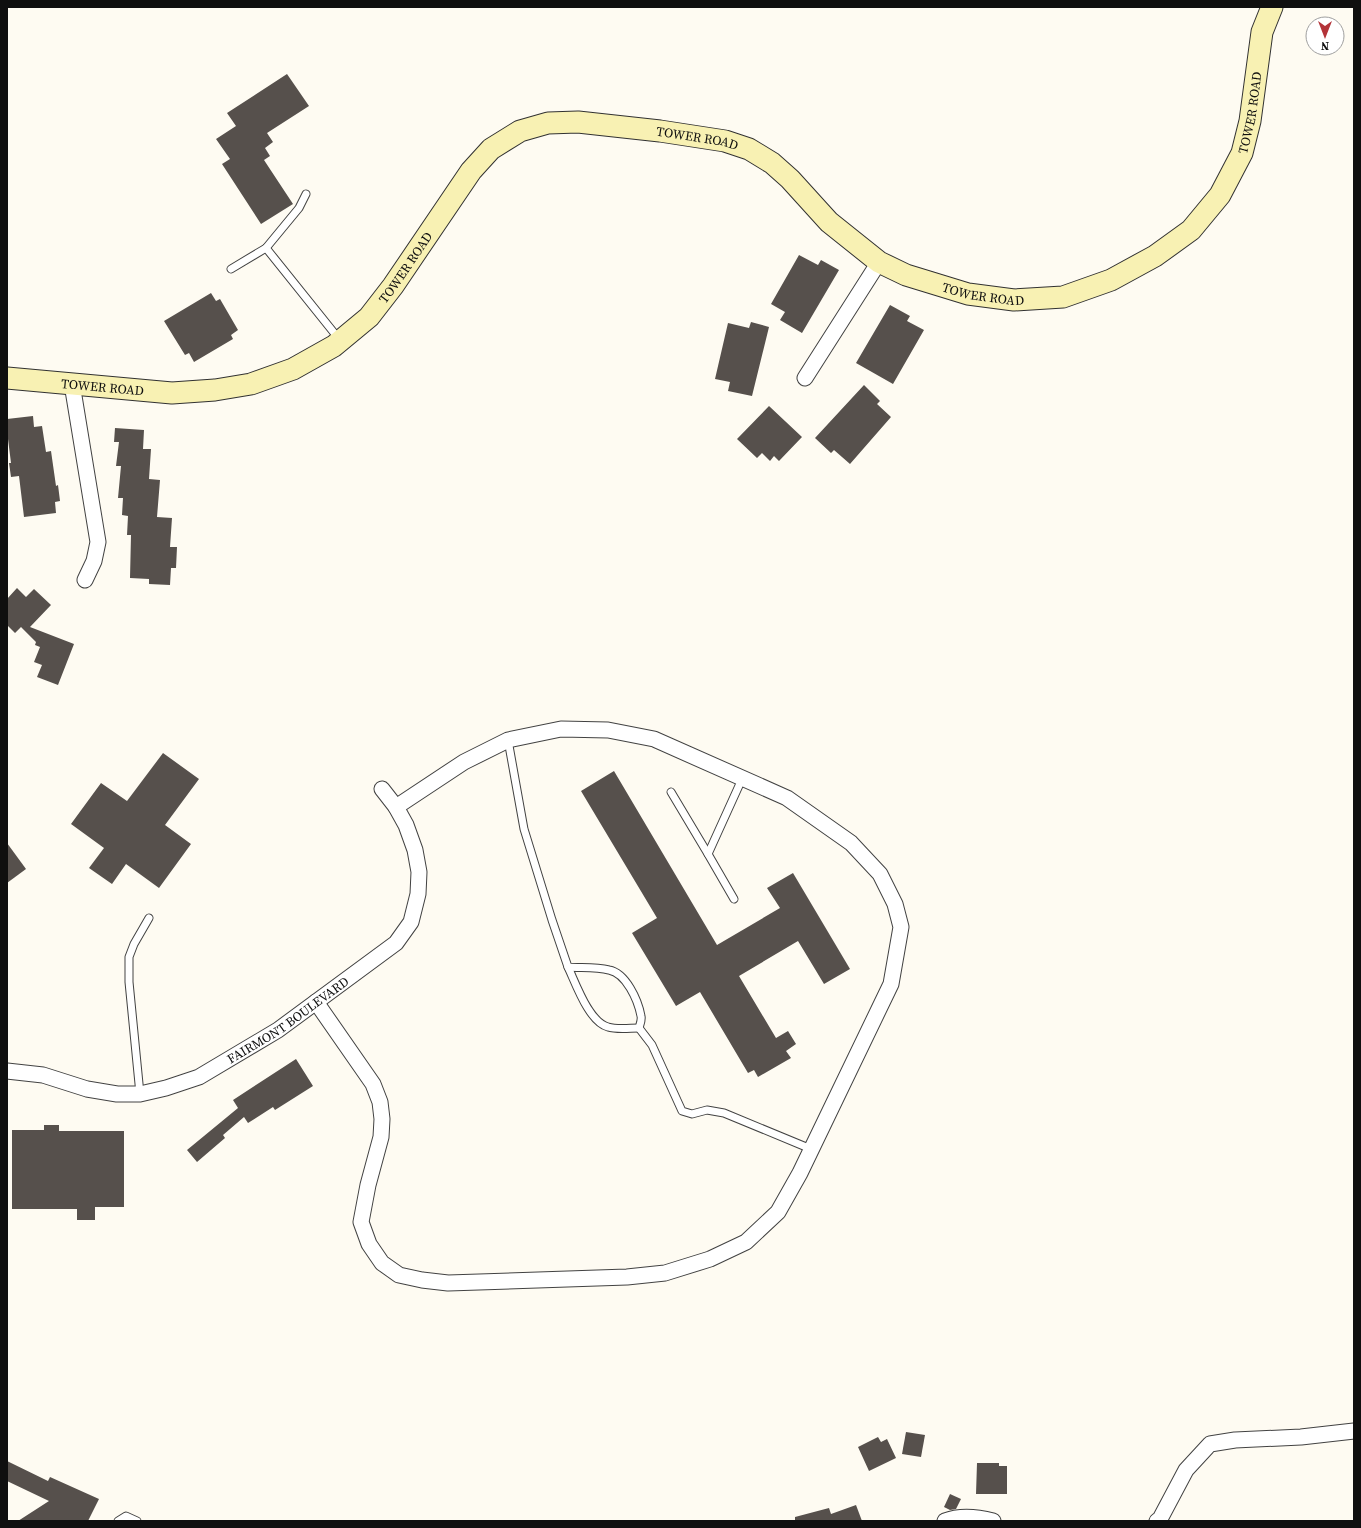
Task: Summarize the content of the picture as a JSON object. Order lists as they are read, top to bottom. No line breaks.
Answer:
{"streets":{"street":["TOWER ROAD","FAIRMONT BOULEVARD"]},"north":"bottom"}
